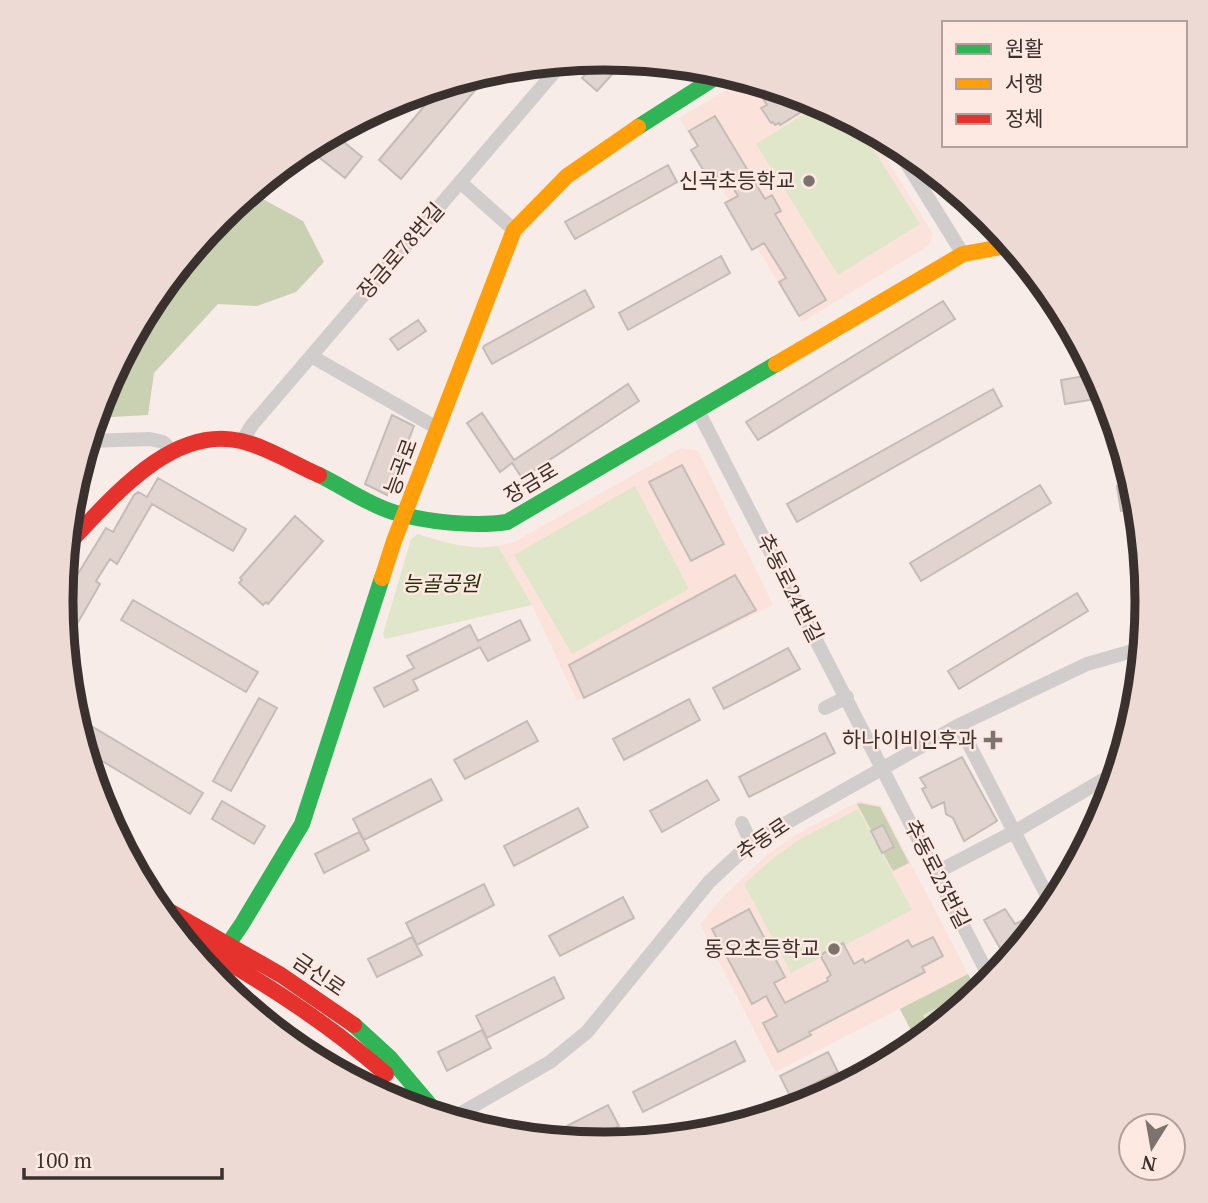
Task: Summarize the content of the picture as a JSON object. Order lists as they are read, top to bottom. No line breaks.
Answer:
{"streets":{"street":["장금로78번길","능곡로","장금로","추동로24번길","추동로","추동로23번길","금신로"]},"crossings":[["장금로78번길","장금로"],["능곡로","장금로"],["능곡로","금신로"],["장금로","추동로24번길"],["추동로24번길","추동로"],["추동로24번길","추동로23번길"],["추동로","추동로23번길"]],"parks":["능골공원"],"places":{"other":["신곡초등학교","동오초등학교"],"health":["하나이비인후과"]},"legend":["원활","서행","정체"],"scale_bar":"100 m","north":"bottom"}
